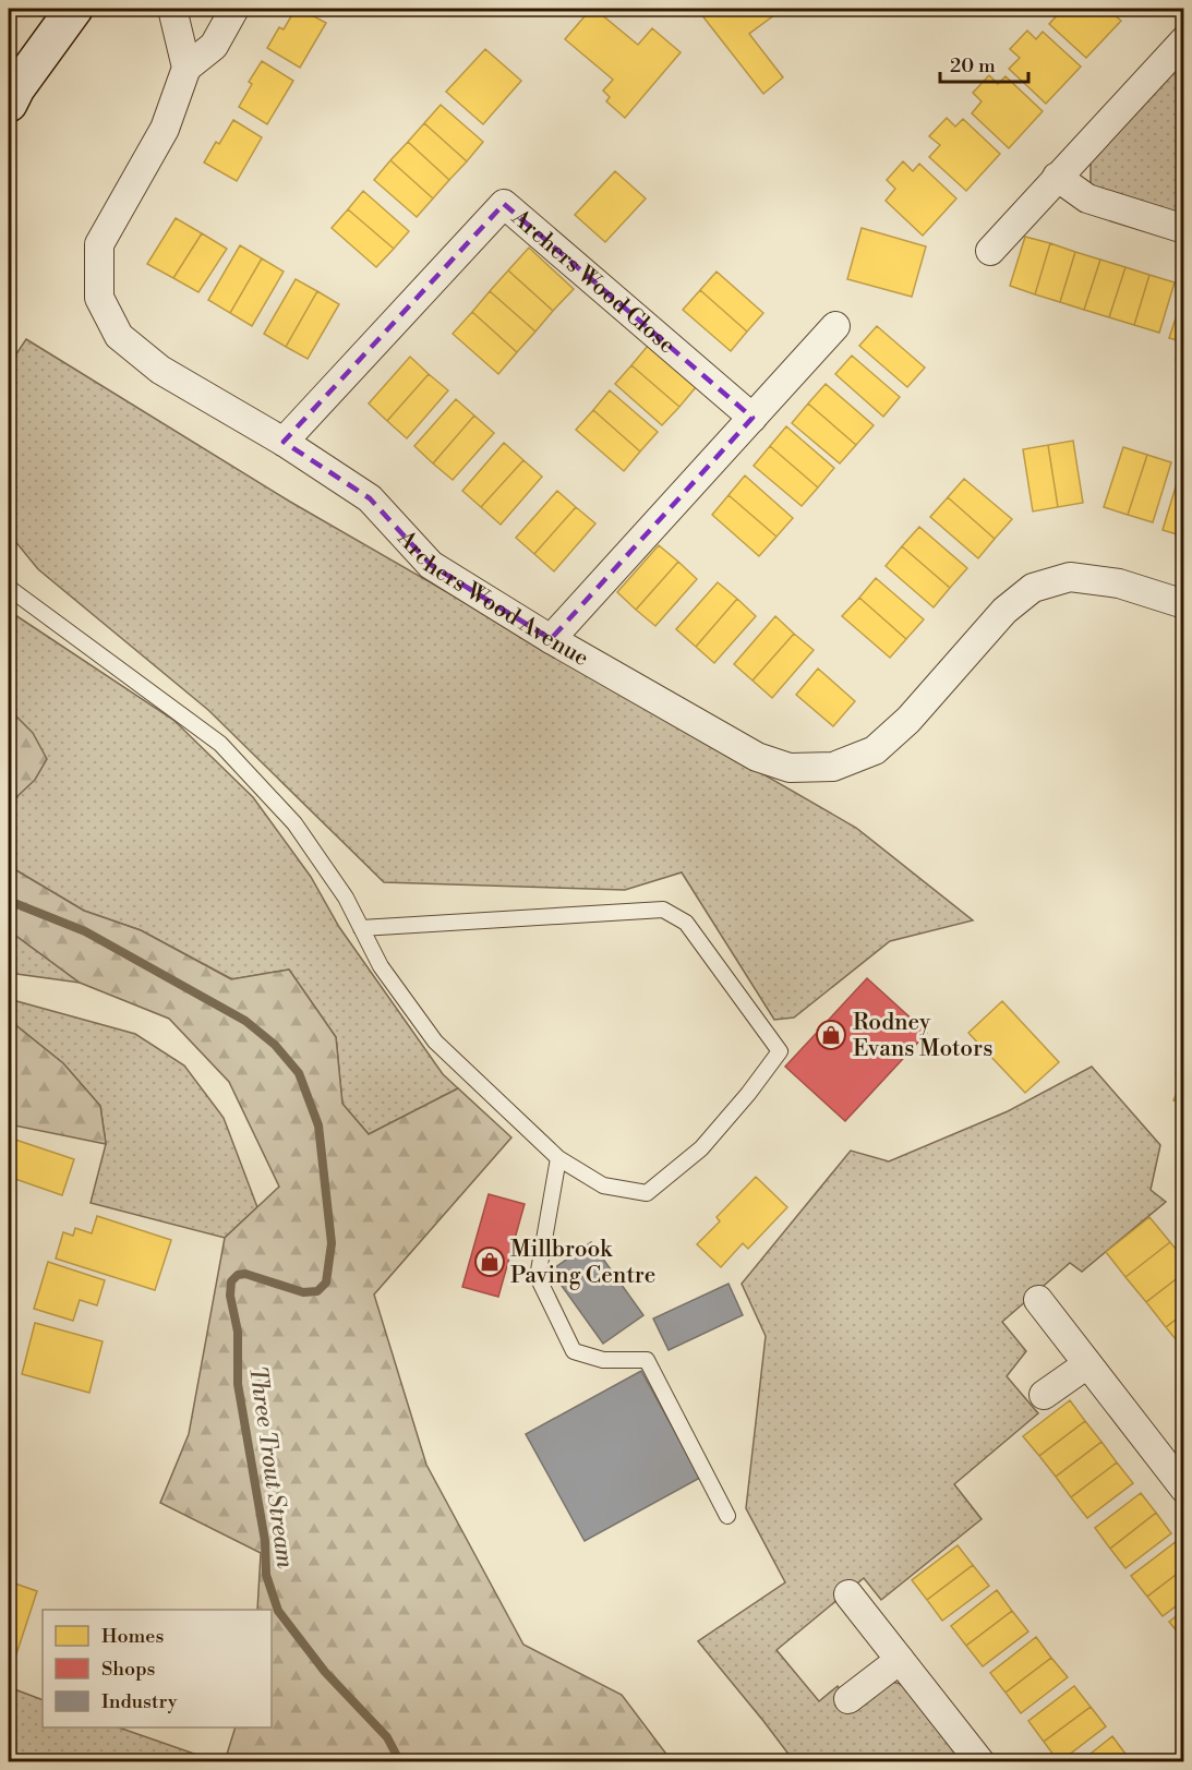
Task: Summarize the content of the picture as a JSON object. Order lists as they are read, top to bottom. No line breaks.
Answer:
{"streets":{"street":["Archers Wood Close","Archers Wood Avenue"]},"crossings":[["Archers Wood Close","Archers Wood Avenue"]],"water":["Three Trout Stream"],"places":{"shop":["Rodney Evans Motors","Millbrook Paving Centre"]},"legend":["Homes","Shops","Industry"],"scale_bar":"20 m"}
